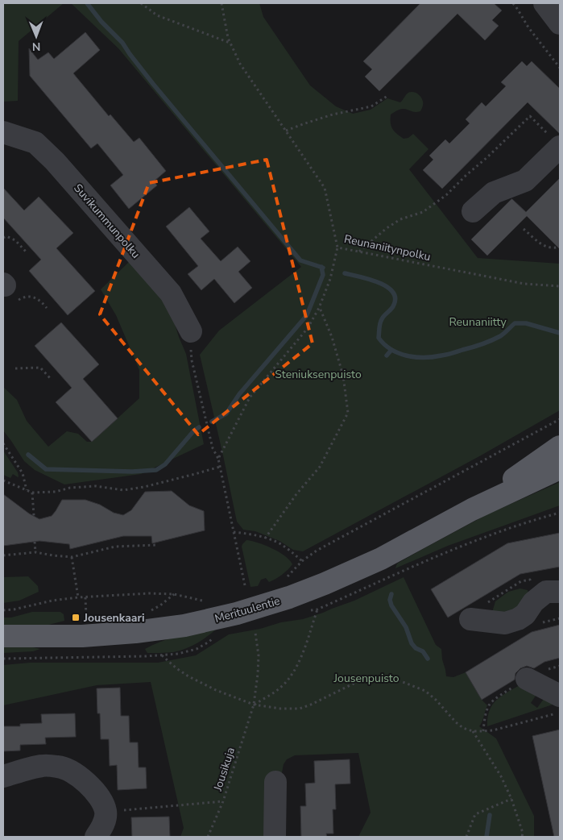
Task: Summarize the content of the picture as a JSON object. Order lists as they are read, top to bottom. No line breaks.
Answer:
{"streets":{"main road":["Merituulentie"],"street":["Suvikummunpolku"],"path":["Reunaniitynpolku","Jousikuja"]},"parks":["Reunaniitty","Steniuksenpuisto","Jousenpuisto"],"places":{"transit":["Jousenkaari"]},"north":"bottom"}
